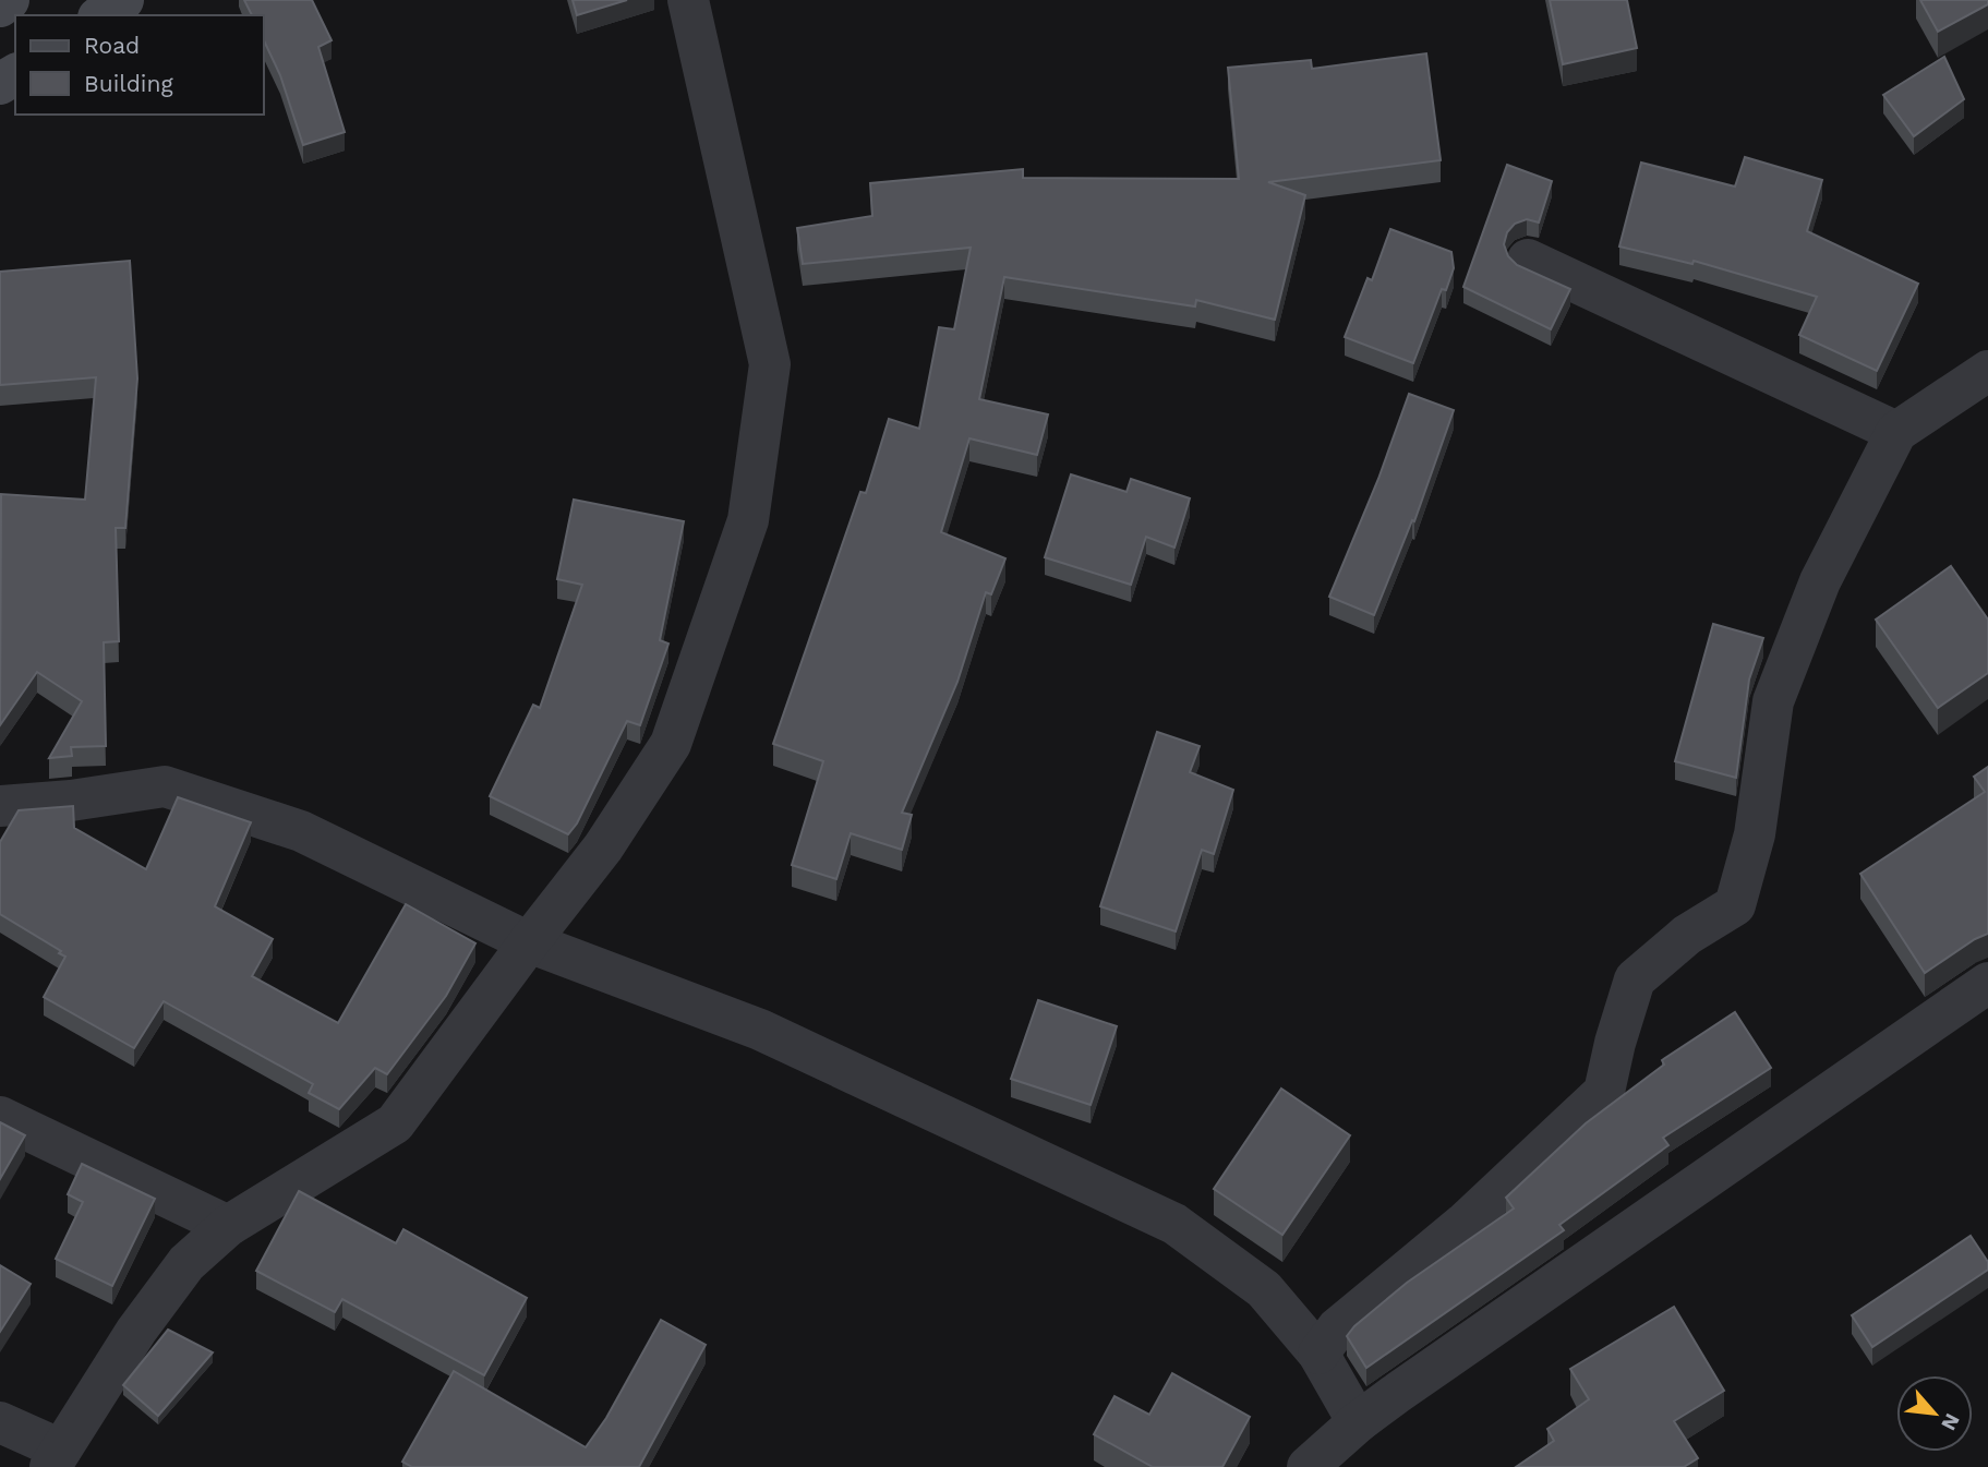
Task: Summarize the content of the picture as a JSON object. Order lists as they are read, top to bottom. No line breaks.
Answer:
{"legend":["Road","Building"],"north":"bottom right"}
